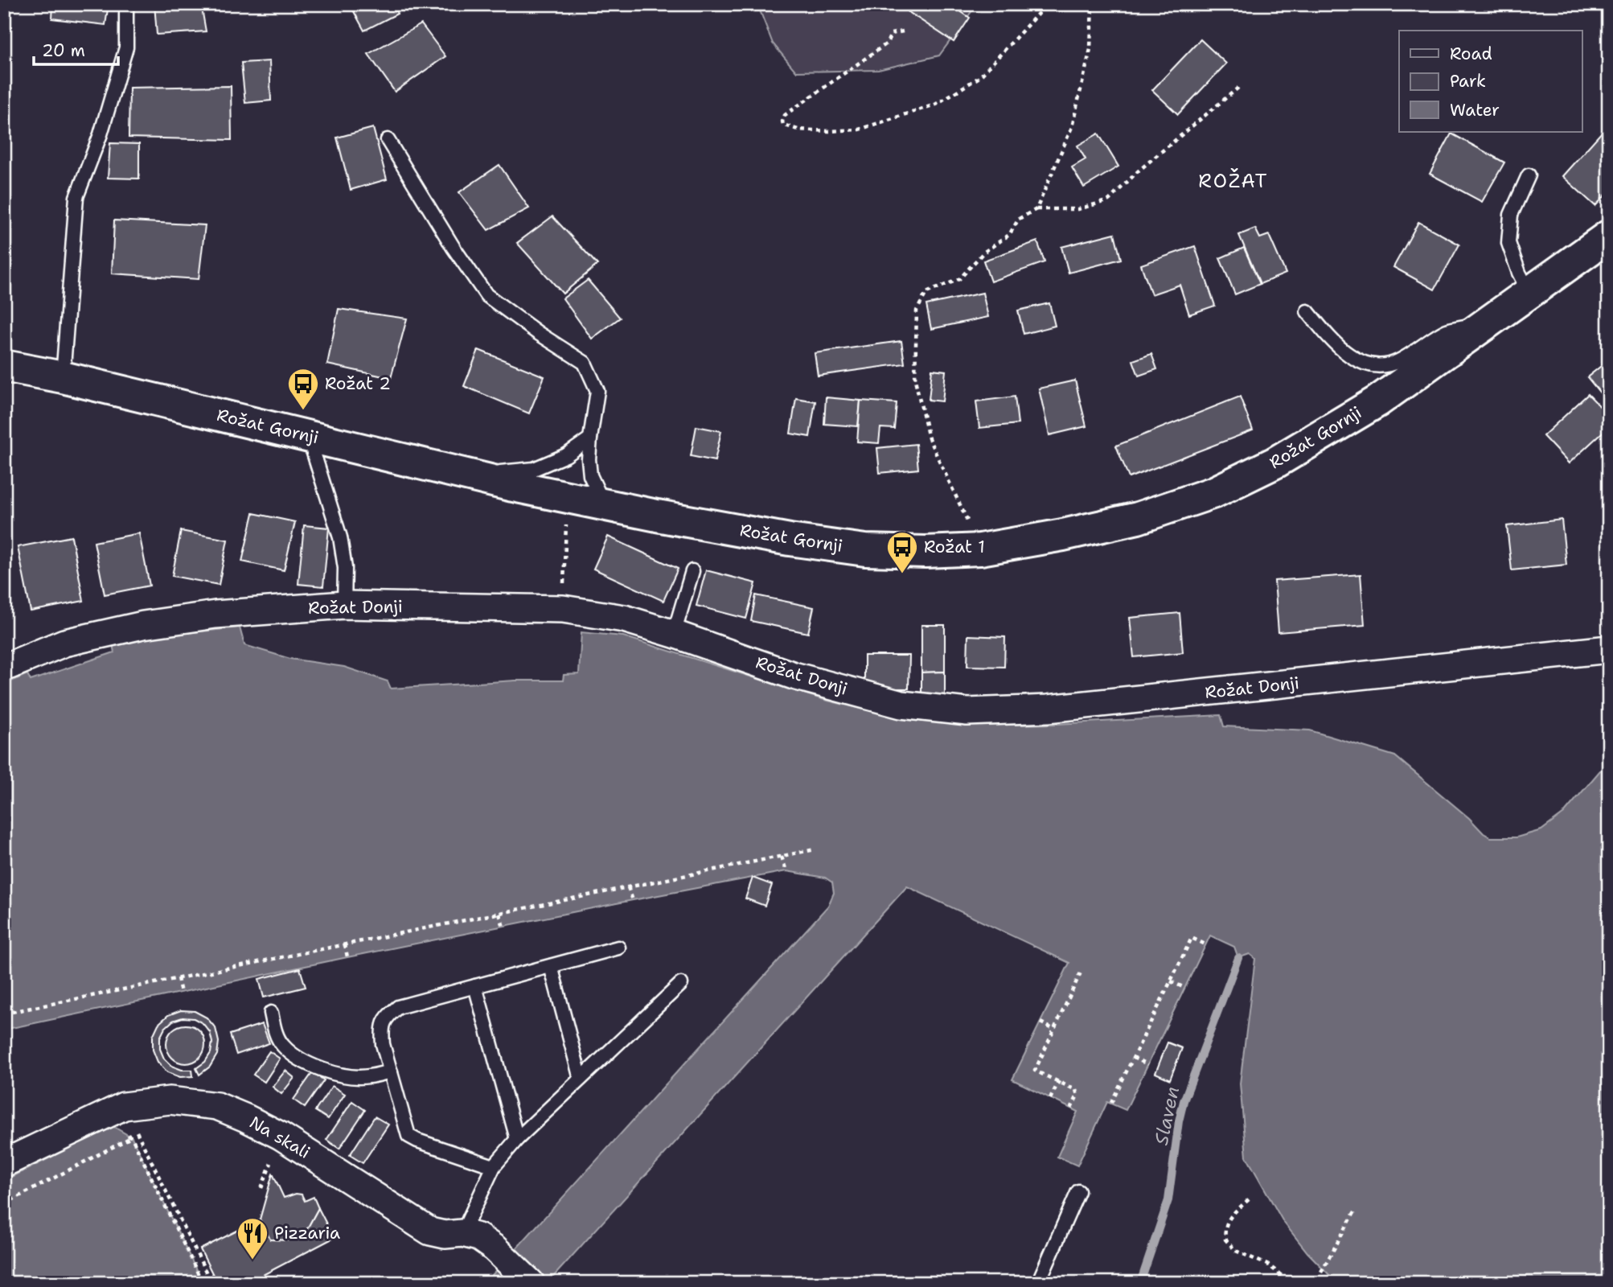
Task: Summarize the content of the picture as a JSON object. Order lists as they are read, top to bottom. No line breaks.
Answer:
{"streets":{"main road":["Rožat Gornji"],"street":["Rožat Donji","Na skali"]},"districts":["ROŽAT"],"water":["Slaven"],"places":{"bus stop":["Rožat 2","Rožat 1"],"restaurant":["Pizzaria"]},"legend":["Road","Park","Water"],"scale_bar":"20 m"}
